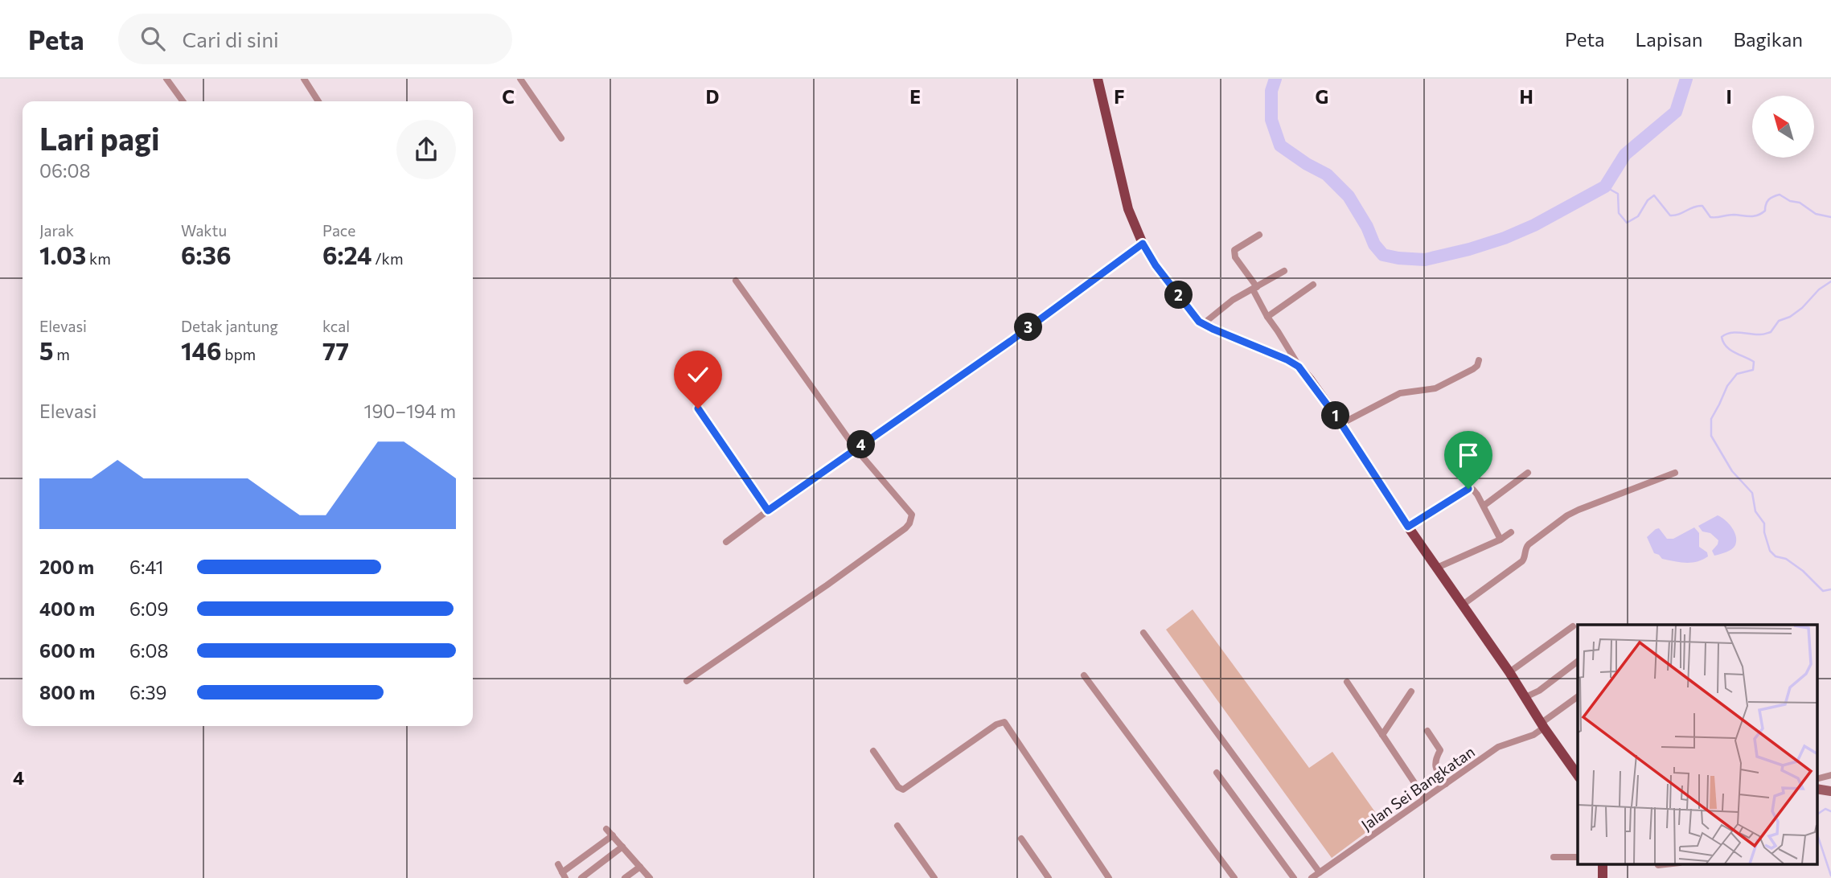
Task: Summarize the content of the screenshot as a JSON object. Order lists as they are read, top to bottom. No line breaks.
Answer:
{"streets":{"street":["Jalan Sei Bangkatan"]},"north":"top left","page":{"header":"Peta","search":"Cari di sini","nav":["Peta","Lapisan","Bagikan"],"heading":["Lari pagi","06:08"],"stats":[["Jarak","1.03 km"],["Waktu","6:36"],["Pace","6:24 /km"],["Elevasi","5 m"],["Detak jantung","146 bpm"],["kcal","77"]],"pins":["2","3","1","4"],"chart":["Elevasi","190–194 m"],"list":[{"name":"200 m","note":"6:41"},{"name":"400 m","note":"6:09"},{"name":"600 m","note":"6:08"},{"name":"800 m","note":"6:39"}]},"grid":{"columns":["C","D","E","F","G","H","I"],"rows":["4"]}}
